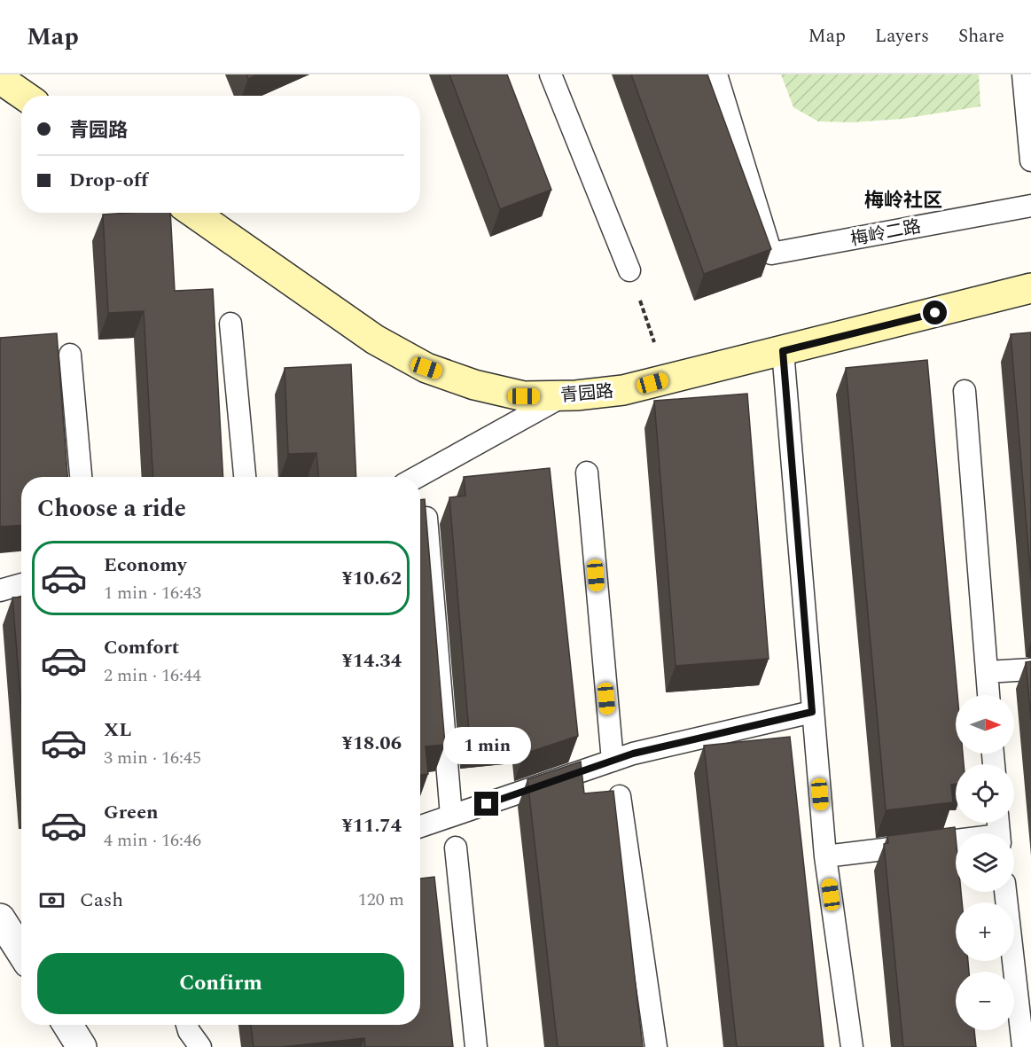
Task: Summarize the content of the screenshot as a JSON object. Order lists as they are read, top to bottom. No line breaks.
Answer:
{"streets":{"street":["青园路"],"lane":["梅岭二路"]},"districts":["梅岭社区"],"north":"right","page":{"header":"Map","nav":["Map","Layers","Share"],"banner":["青园路","Drop-off"],"heading":"Choose a ride","list":[{"name":"Economy","note":"1 min · 16:43","value":"¥10.62"},{"name":"Comfort","note":"2 min · 16:44","value":"¥14.34"},{"name":"XL","note":"3 min · 16:45","value":"¥18.06"},{"name":"Green","note":"4 min · 16:46","value":"¥11.74"}],"map_buttons":["+","−"],"bubble":"1 min","pay":["Cash","120 m"],"buttons":"Confirm"}}
